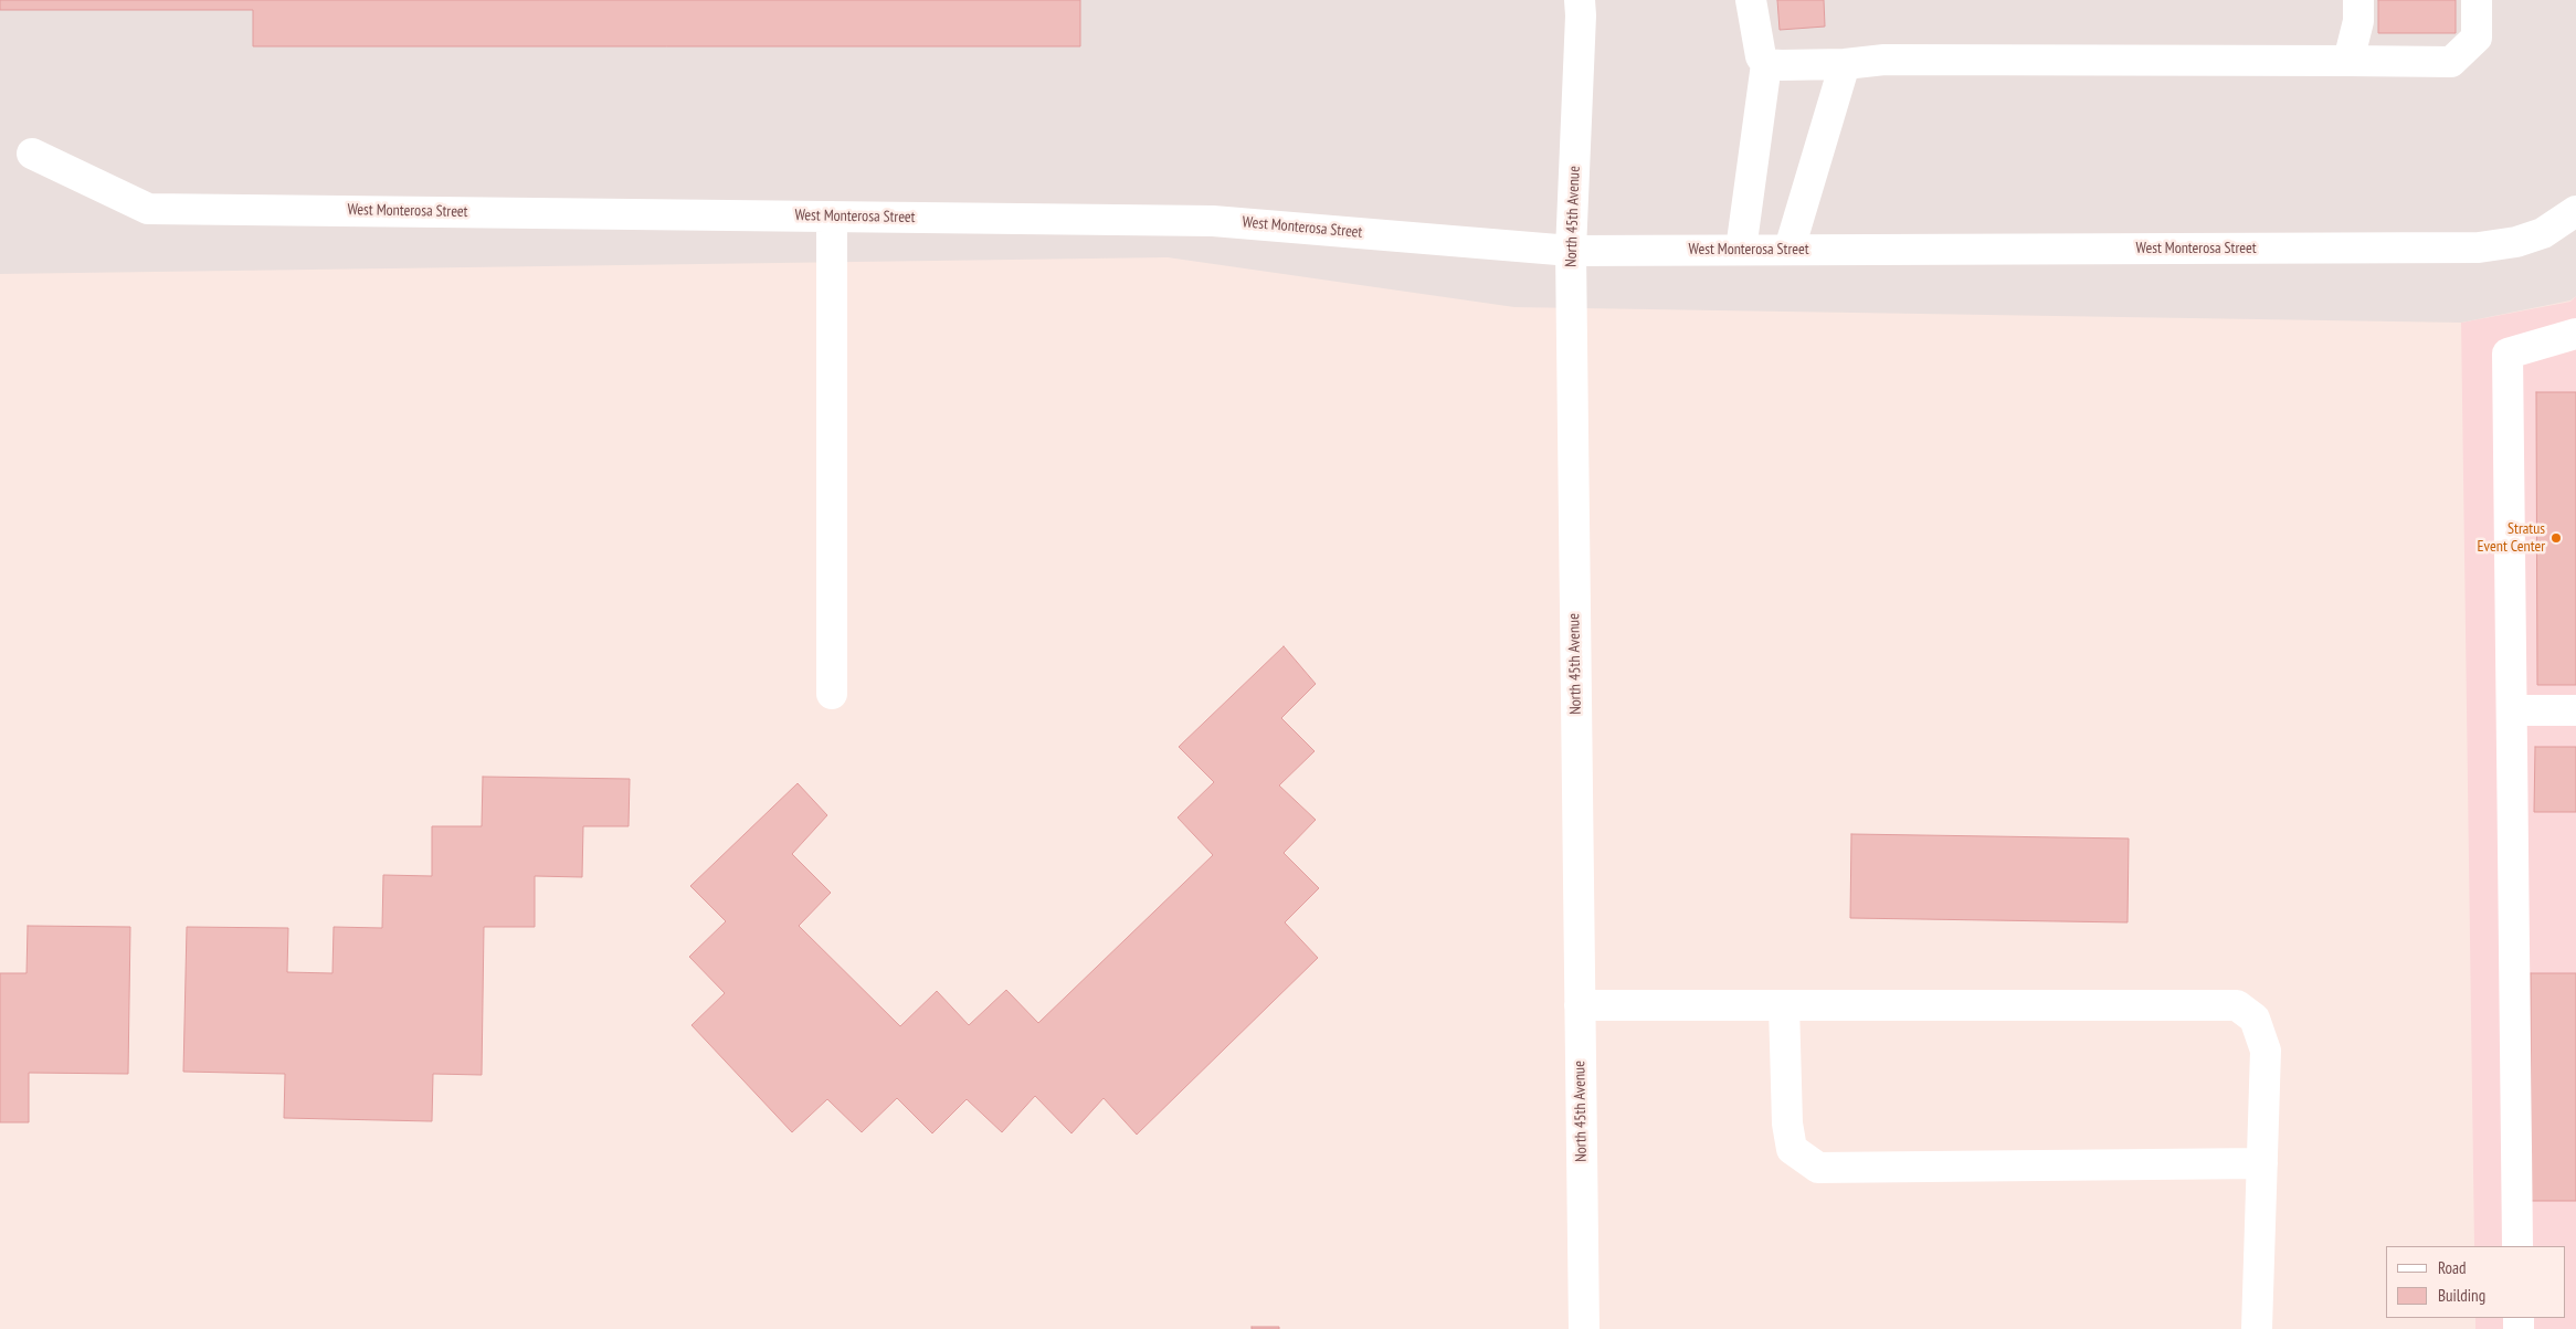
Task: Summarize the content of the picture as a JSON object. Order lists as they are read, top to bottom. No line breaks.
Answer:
{"streets":{"street":["West Monterosa Street","North 45th Avenue"]},"crossings":[["West Monterosa Street","North 45th Avenue"]],"places":["Stratus Event Center"],"legend":["Road","Building"]}
